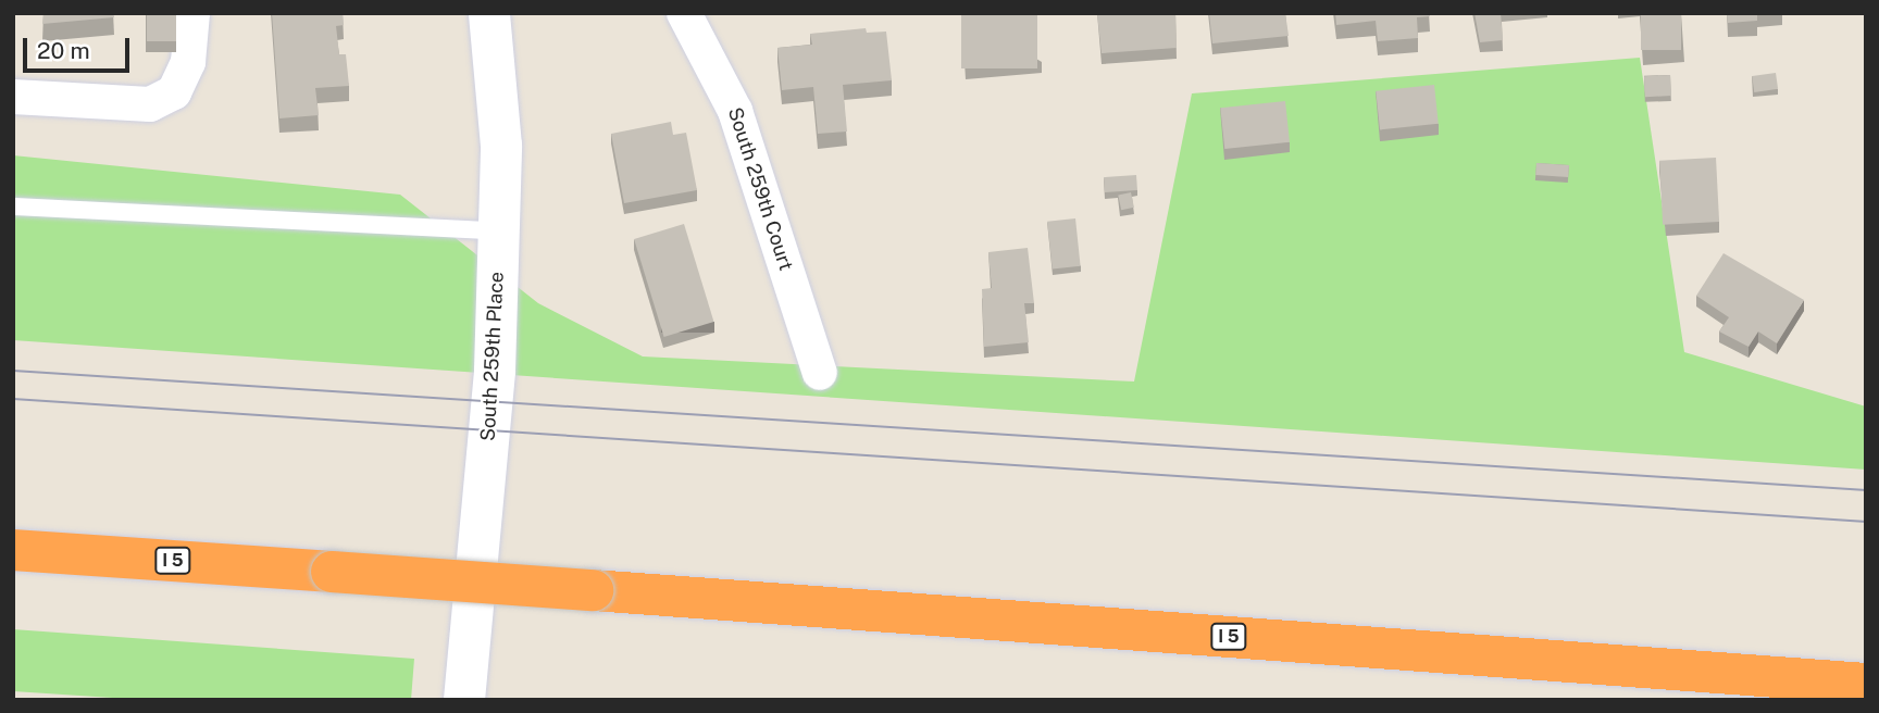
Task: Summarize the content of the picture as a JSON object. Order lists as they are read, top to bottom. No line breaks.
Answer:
{"streets":{"highway":["I 5"],"main road":["South 259th Place"],"street":["South 259th Court"]},"scale_bar":"20 m"}
